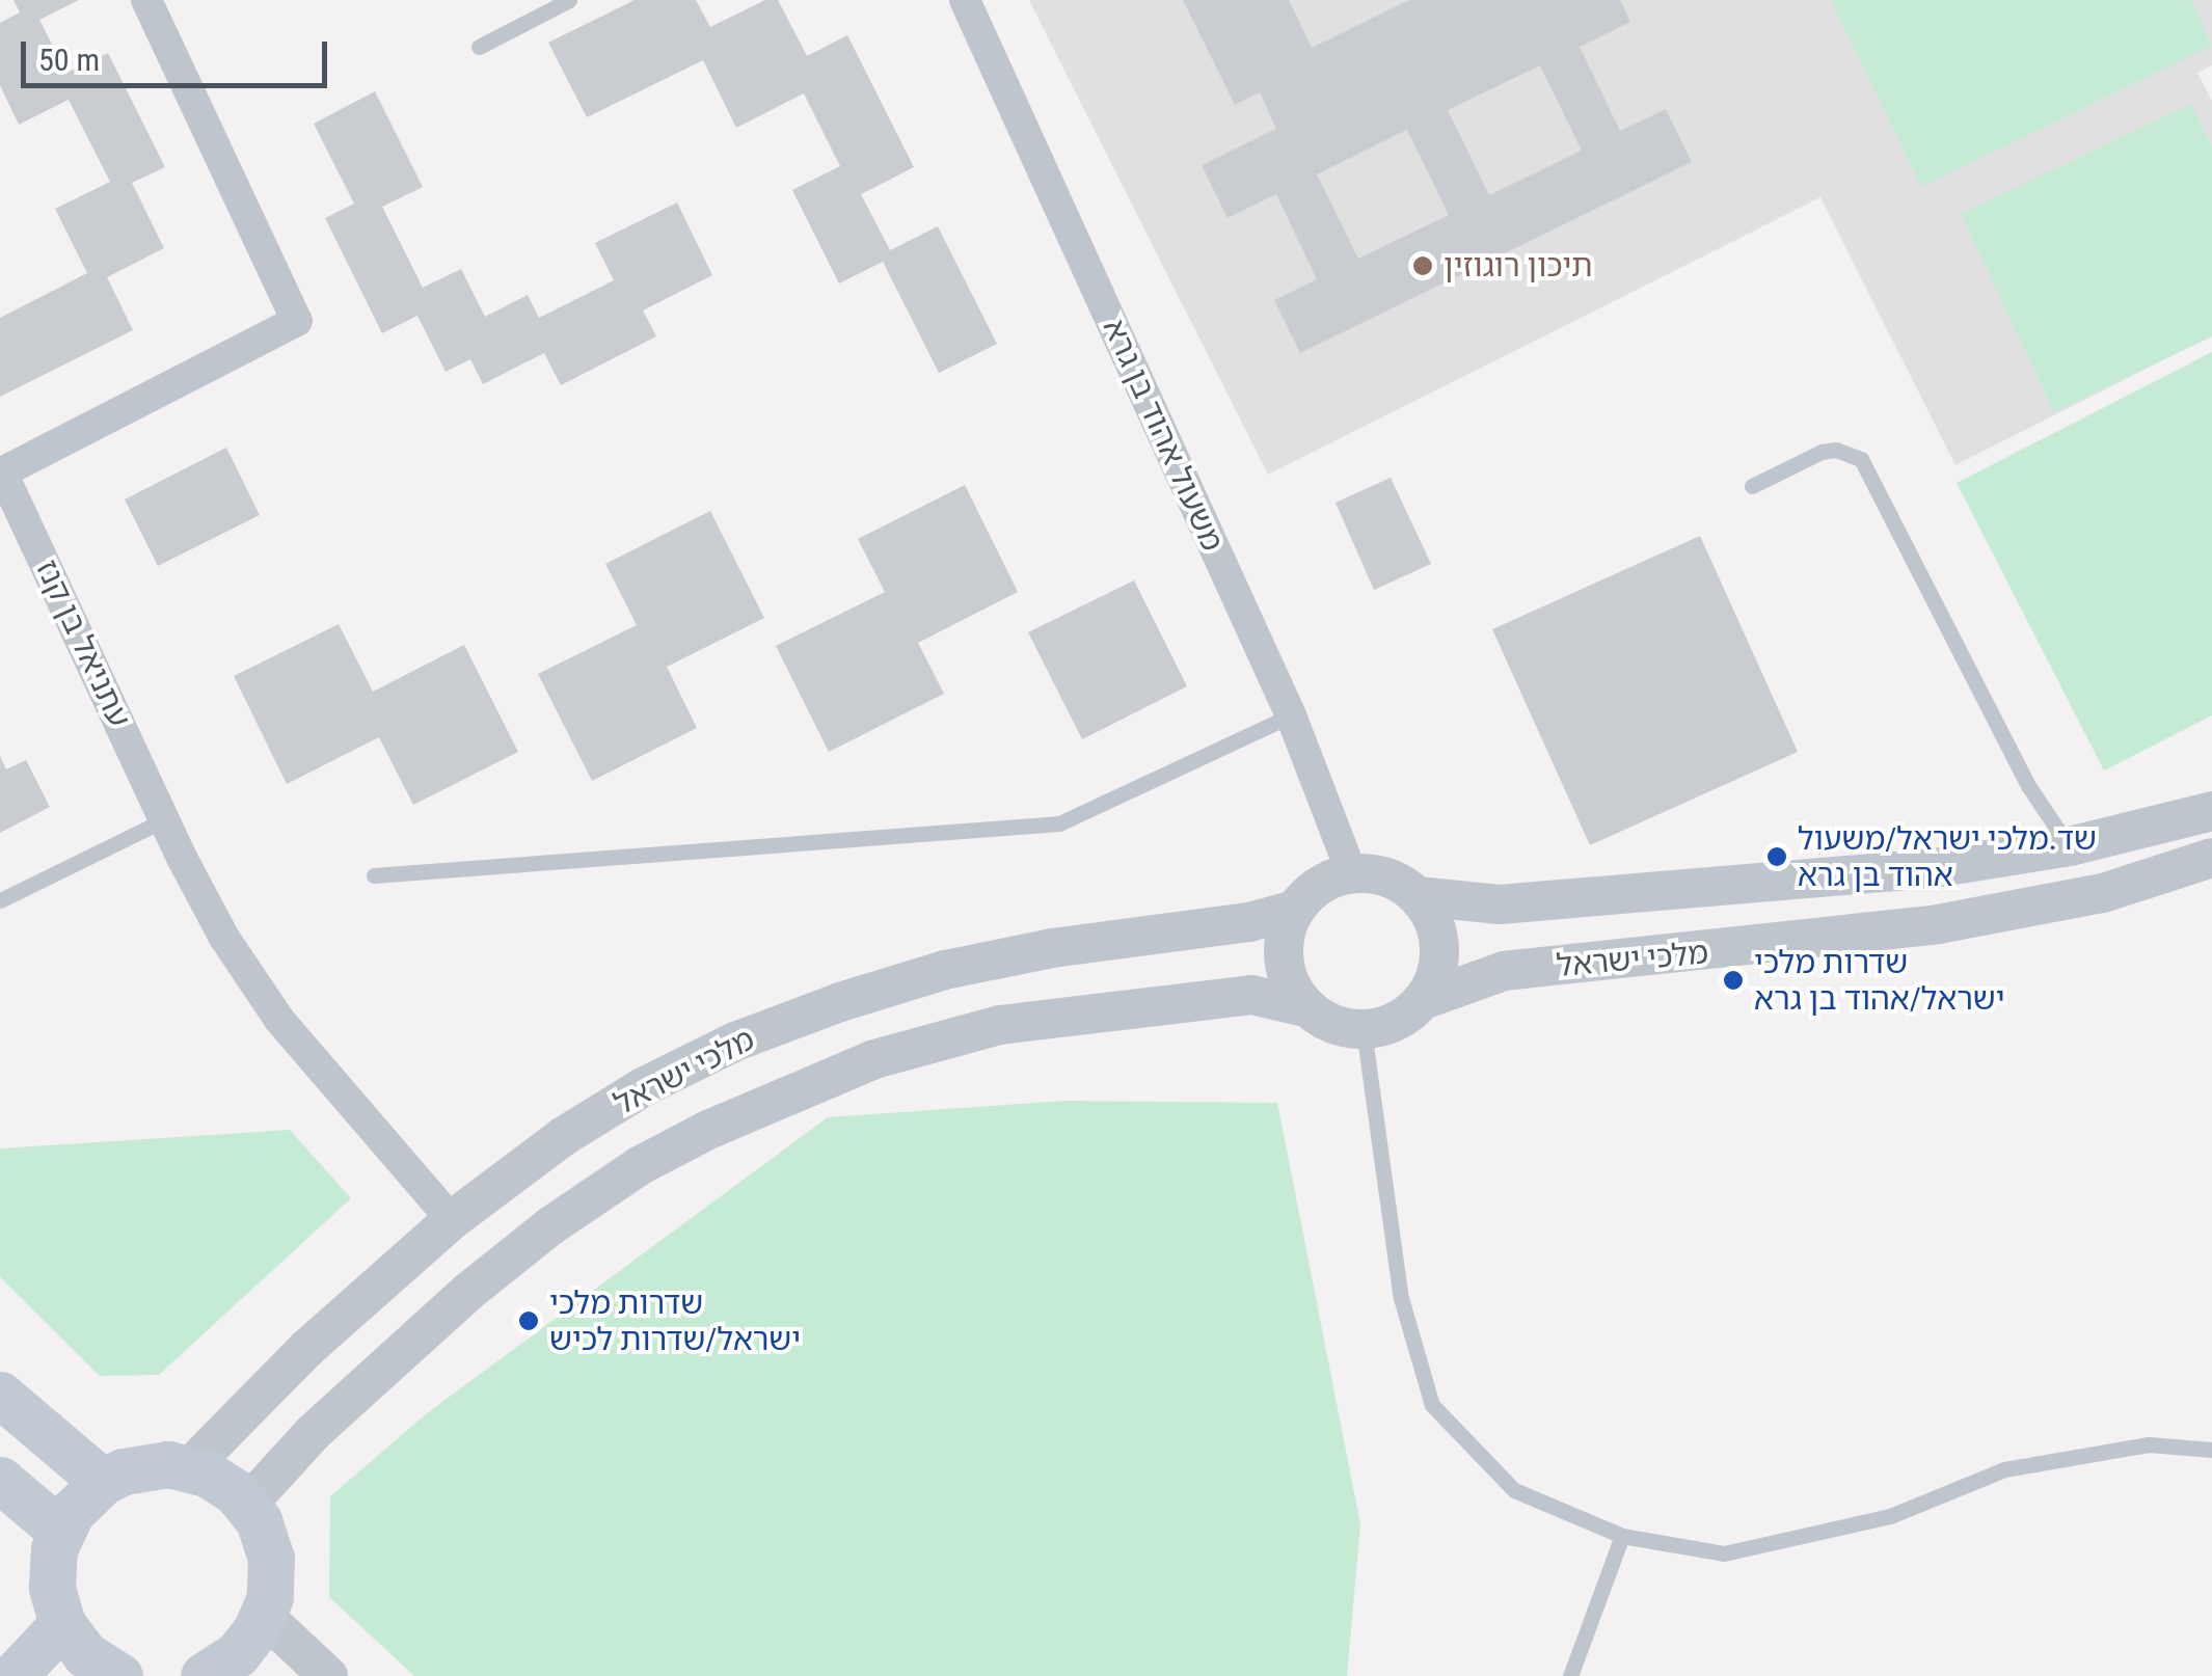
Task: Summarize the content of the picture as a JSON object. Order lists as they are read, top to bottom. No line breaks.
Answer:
{"streets":{"street":["משעול אהוד בן גרא","עתניאל בן קנז","מלכי ישראל"]},"crossings":[["משעול אהוד בן גרא","מלכי ישראל"],["עתניאל בן קנז","מלכי ישראל"]],"places":["תיכון רוגוזין","שד.מלכי ישראל/משעול אהוד בן גרא","שדרות מלכי ישראל/אהוד בן גרא","שדרות מלכי ישראל/שדרות לכיש"],"scale_bar":"50 m"}
